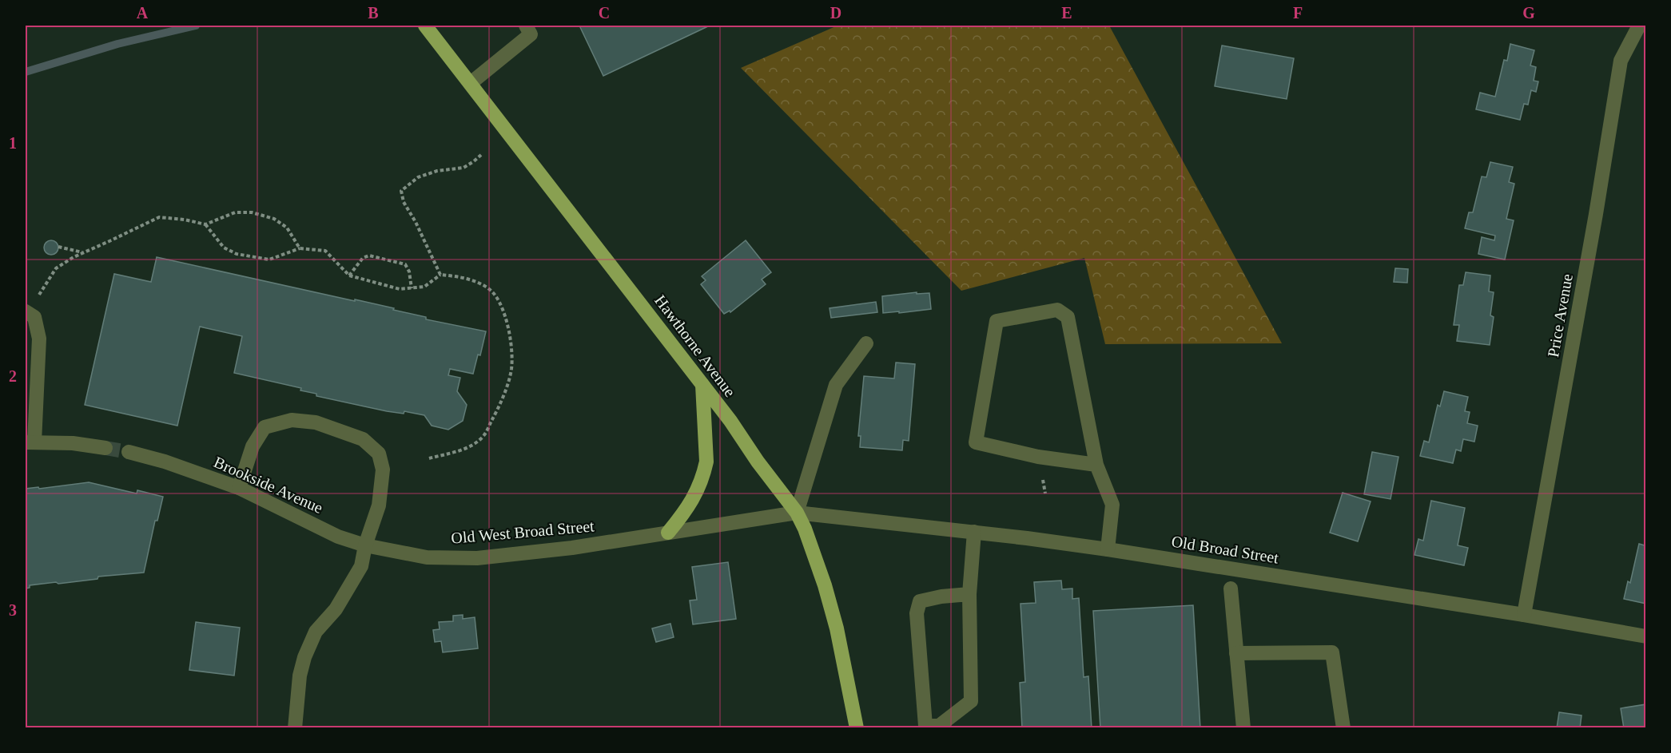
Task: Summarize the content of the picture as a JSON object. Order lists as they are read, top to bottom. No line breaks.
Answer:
{"streets":{"main road":["Hawthorne Avenue"],"street":["Price Avenue","Brookside Avenue","Old West Broad Street","Old Broad Street"]},"crossings":[["Price Avenue","Old Broad Street"],["Hawthorne Avenue","Old West Broad Street"],["Hawthorne Avenue","Old Broad Street"],["Brookside Avenue","Old West Broad Street"],["Old West Broad Street","Old Broad Street"]],"grid":{"columns":["A","B","C","D","E","F","G"],"rows":["1","2","3"]}}
